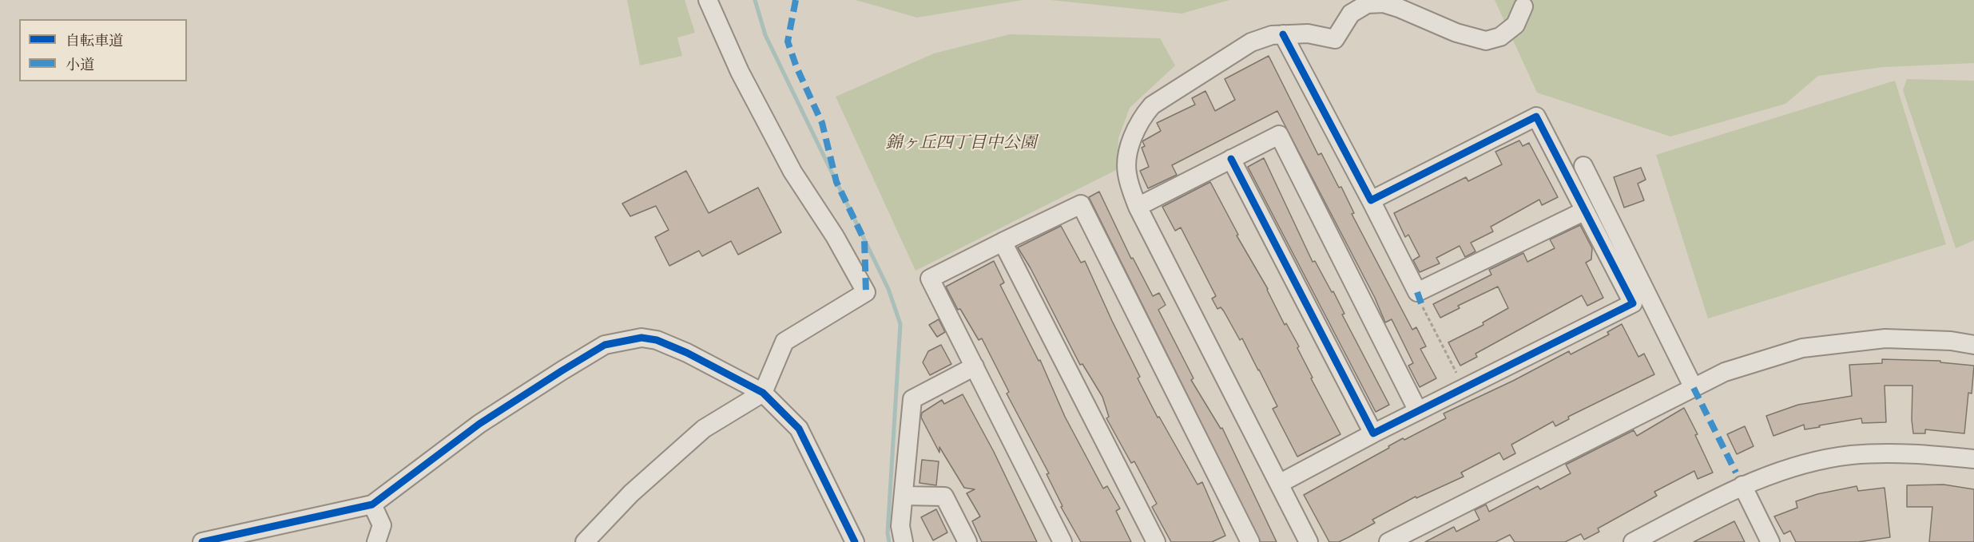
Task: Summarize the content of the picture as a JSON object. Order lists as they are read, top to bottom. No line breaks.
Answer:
{"parks":["錦ヶ丘四丁目中公園"],"legend":["自転車道","小道"]}
